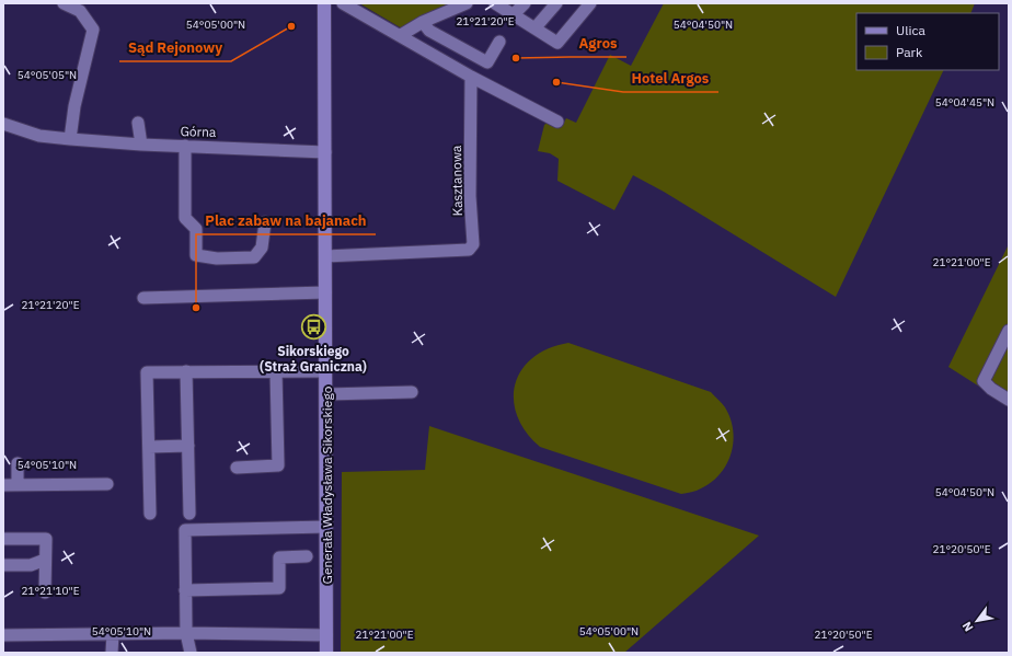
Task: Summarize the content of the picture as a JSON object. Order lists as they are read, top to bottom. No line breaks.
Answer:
{"streets":{"main road":["Generała Władysława Sikorskiego"],"street":["Górna","Kasztanowa"]},"crossings":[["Górna","Generała Władysława Sikorskiego"],["Kasztanowa","Generała Władysława Sikorskiego"]],"places":{"other":["Sąd Rejonowy","Agros","Hotel Argos","Plac zabaw na bajanach"],"bus stop":["Sikorskiego (Straż Graniczna)"]},"legend":["Ulica","Park"],"north":"bottom left","coordinates":["21°21'20\"E","54°04'50\"N","54°05'00\"N","54°05'05\"N","54°04'45\"N","21°21'00\"E","54°05'10\"N","21°20'50\"E","21°21'10\"E"]}
